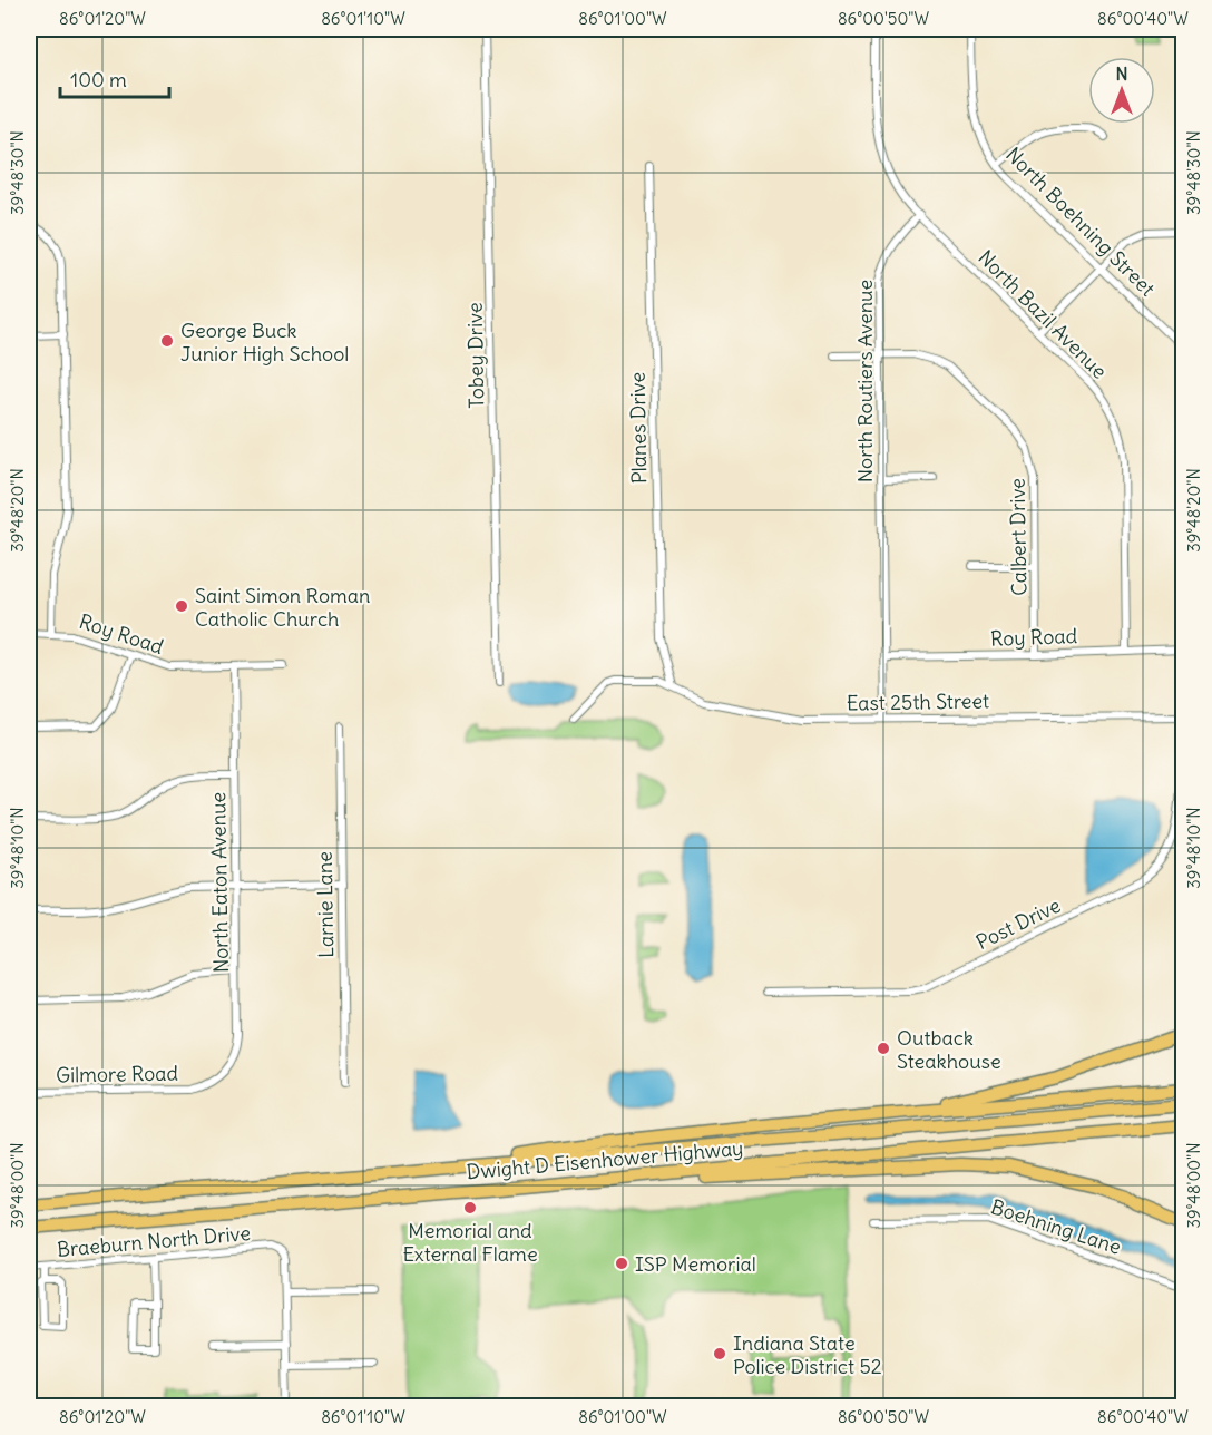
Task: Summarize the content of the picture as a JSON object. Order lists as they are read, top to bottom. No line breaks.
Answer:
{"streets":{"highway":["Dwight D Eisenhower Highway"],"street":["North Boehning Street","North Bazil Avenue","Tobey Drive","North Routiers Avenue","Planes Drive","Calbert Drive","Roy Road","East 25th Street","North Eaton Avenue","Larnie Lane","Post Drive","Gilmore Road","Boehning Lane","Braeburn North Drive"]},"crossings":[["North Bazil Avenue","North Routiers Avenue"],["North Bazil Avenue","Roy Road"],["North Routiers Avenue","Calbert Drive"],["North Routiers Avenue","Roy Road"],["North Routiers Avenue","East 25th Street"],["Planes Drive","East 25th Street"],["Calbert Drive","Roy Road"],["Roy Road","North Eaton Avenue"],["North Eaton Avenue","Gilmore Road"]],"places":["George Buck Junior High School","Saint Simon Roman Catholic Church","Outback Steakhouse","Memorial and External Flame","ISP Memorial","Indiana State Police District 52"],"scale_bar":"100 m","north":"top","coordinates":["86°01'20\"W","86°01'10\"W","86°01'00\"W","86°00'50\"W","86°00'40\"W","39°48'30\"N","39°48'20\"N","39°48'10\"N","39°48'00\"N"]}
